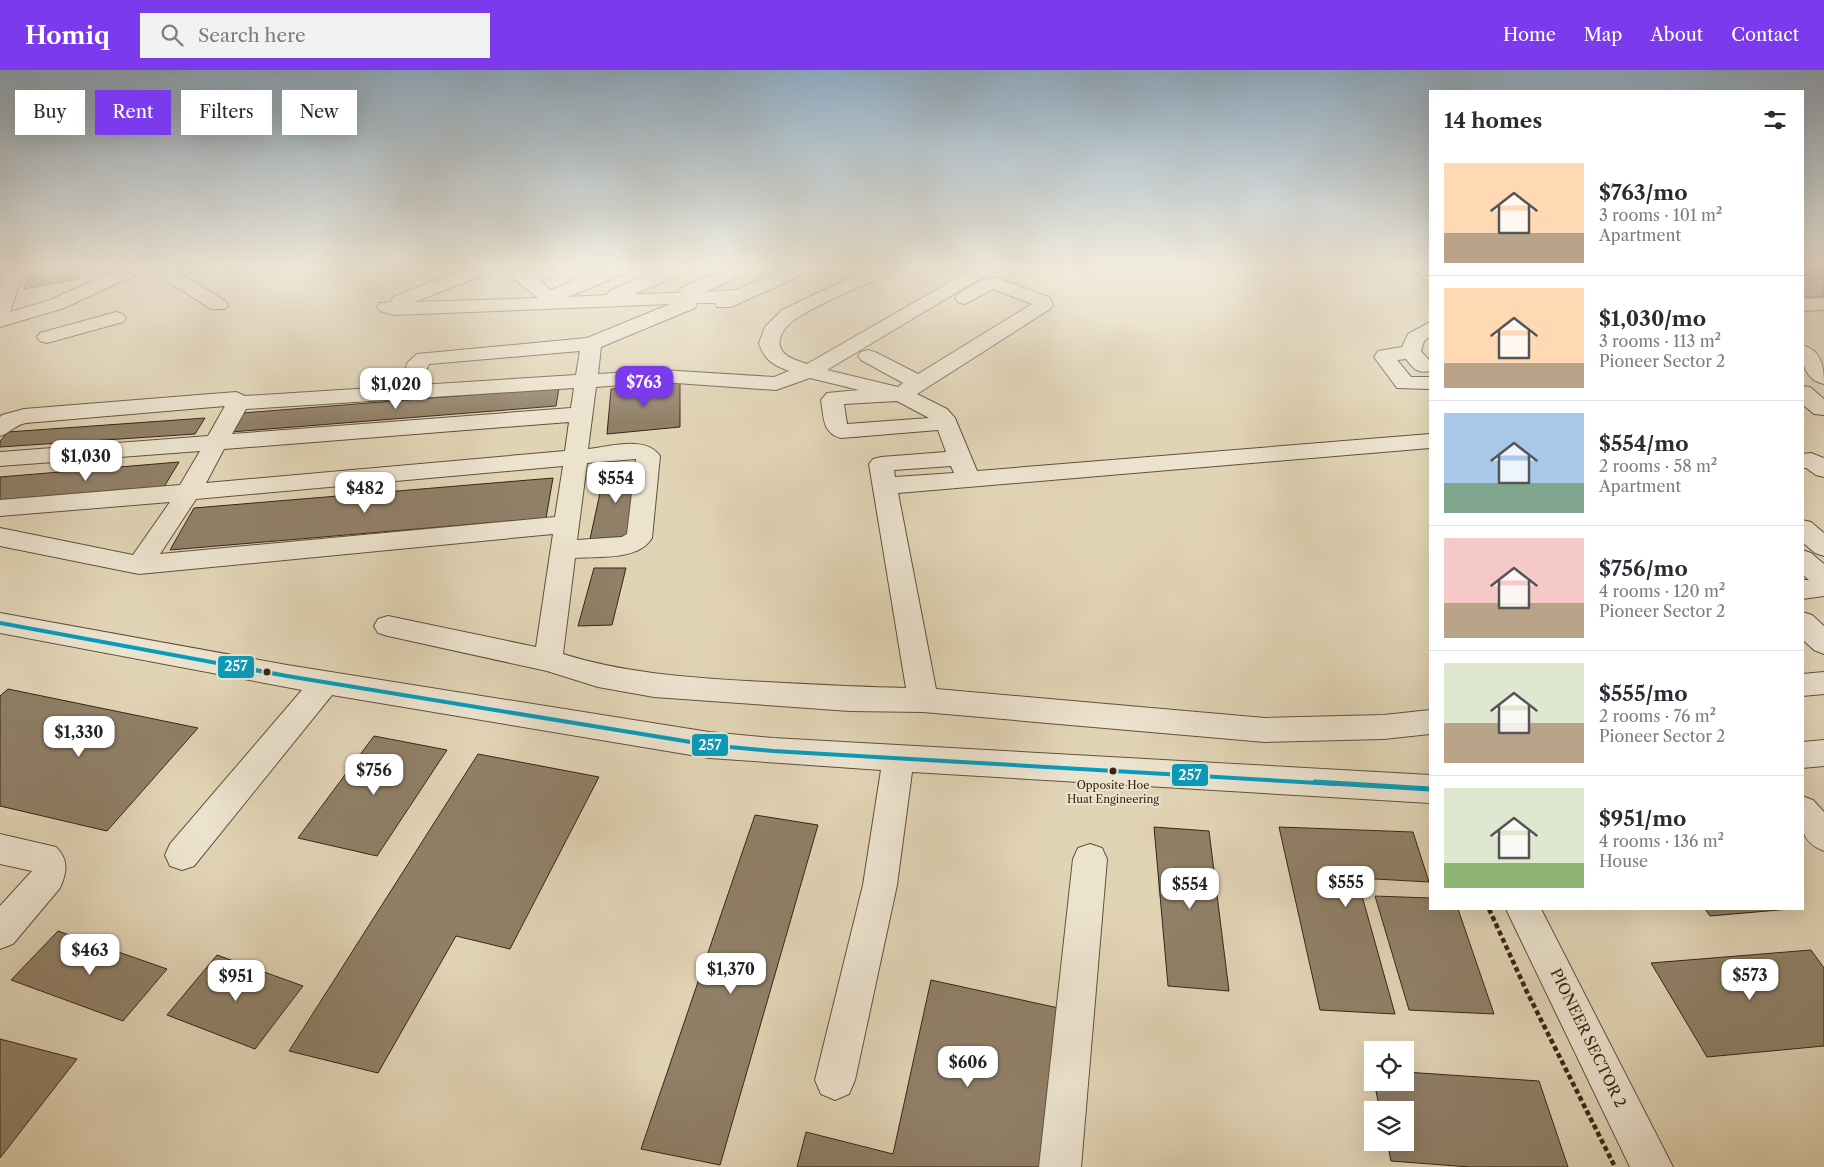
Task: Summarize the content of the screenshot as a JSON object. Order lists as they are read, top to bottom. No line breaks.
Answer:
{"streets":{"street":["PIONEER SECTOR 2"]},"places":["Opposite Hoe Huat Engineering"],"lines":["transit line 257"],"page":{"header":"Homiq","search":"Search here","nav":["Home","Map","About","Contact"],"chip":["Buy","Rent","Filters","New"],"heading":"14 homes","list":[{"name":"$763/mo","note":"3 rooms · 101 m² · Apartment"},{"name":"$1,030/mo","note":"3 rooms · 113 m² · Pioneer Sector 2"},{"name":"$554/mo","note":"2 rooms · 58 m² · Apartment"},{"name":"$756/mo","note":"4 rooms · 120 m² · Pioneer Sector 2"},{"name":"$555/mo","note":"2 rooms · 76 m² · Pioneer Sector 2"},{"name":"$951/mo","note":"4 rooms · 136 m² · House"}],"price":["$763","$1,020","$1,030","$554","$482","$1,330","$756","$555","$554","$463","$1,370","$573","$951","$606"]}}
